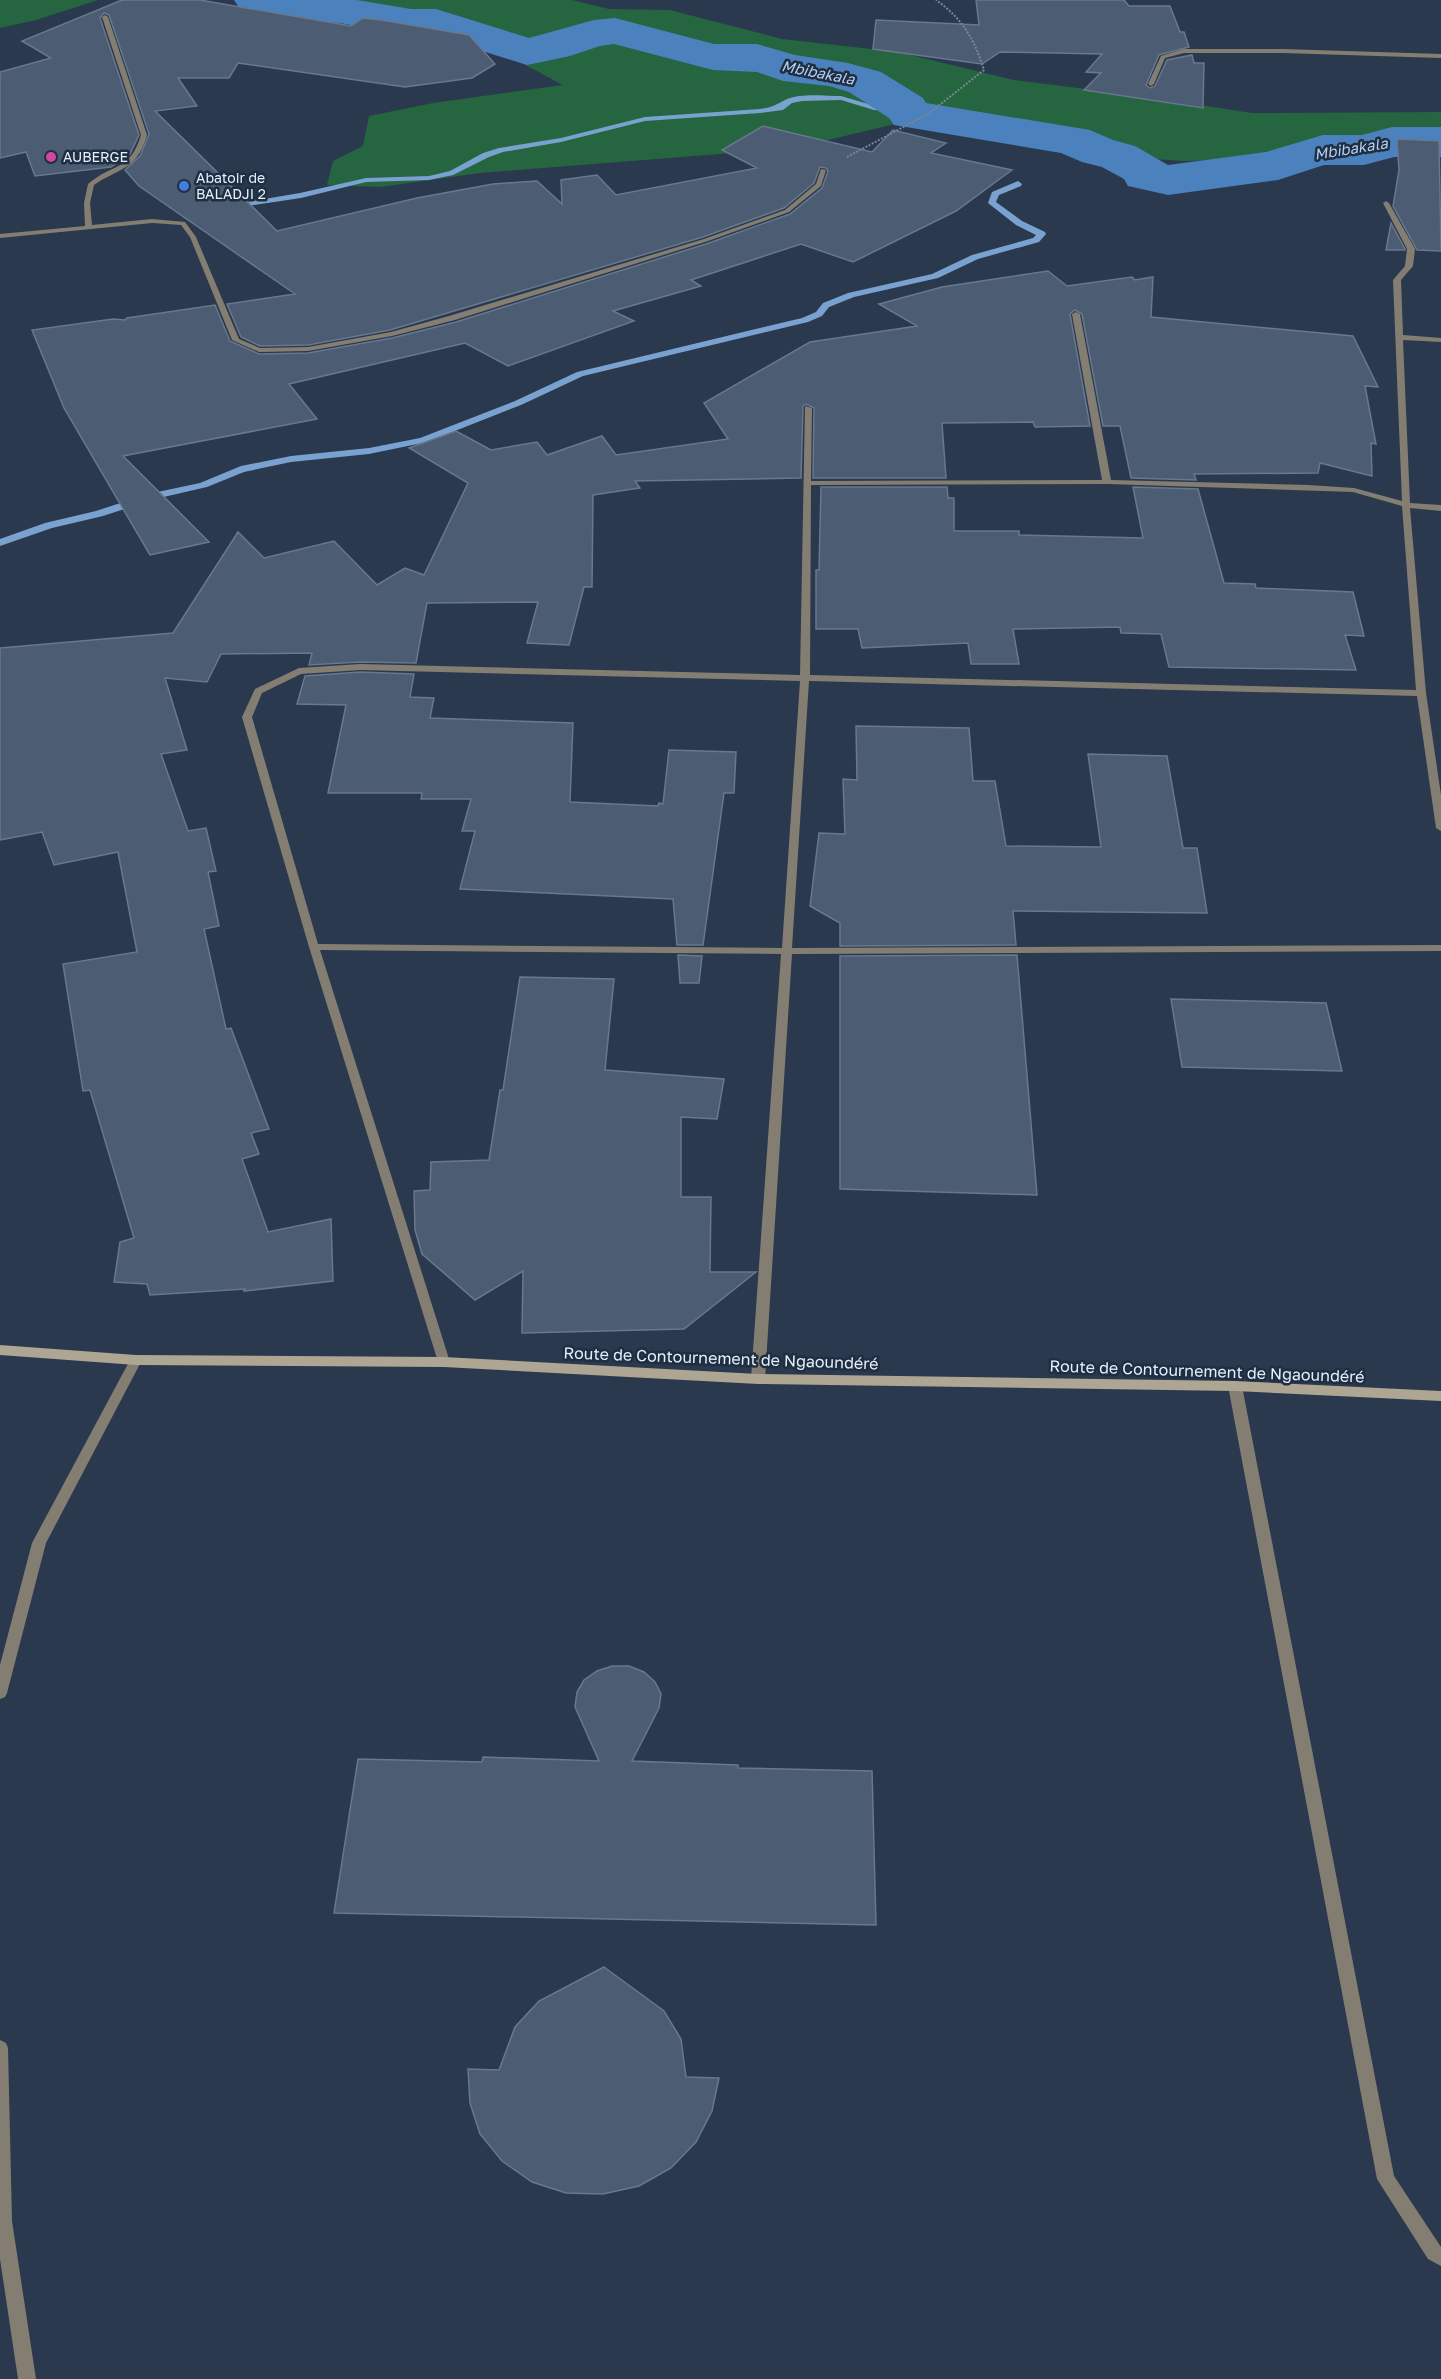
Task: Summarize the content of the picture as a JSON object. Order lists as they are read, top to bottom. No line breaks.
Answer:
{"streets":{"street":["Route de Contournement de Ngaoundéré"]},"water":["Mbibakala"],"places":["AUBERGE","Abatoir de BALADJI 2"]}
